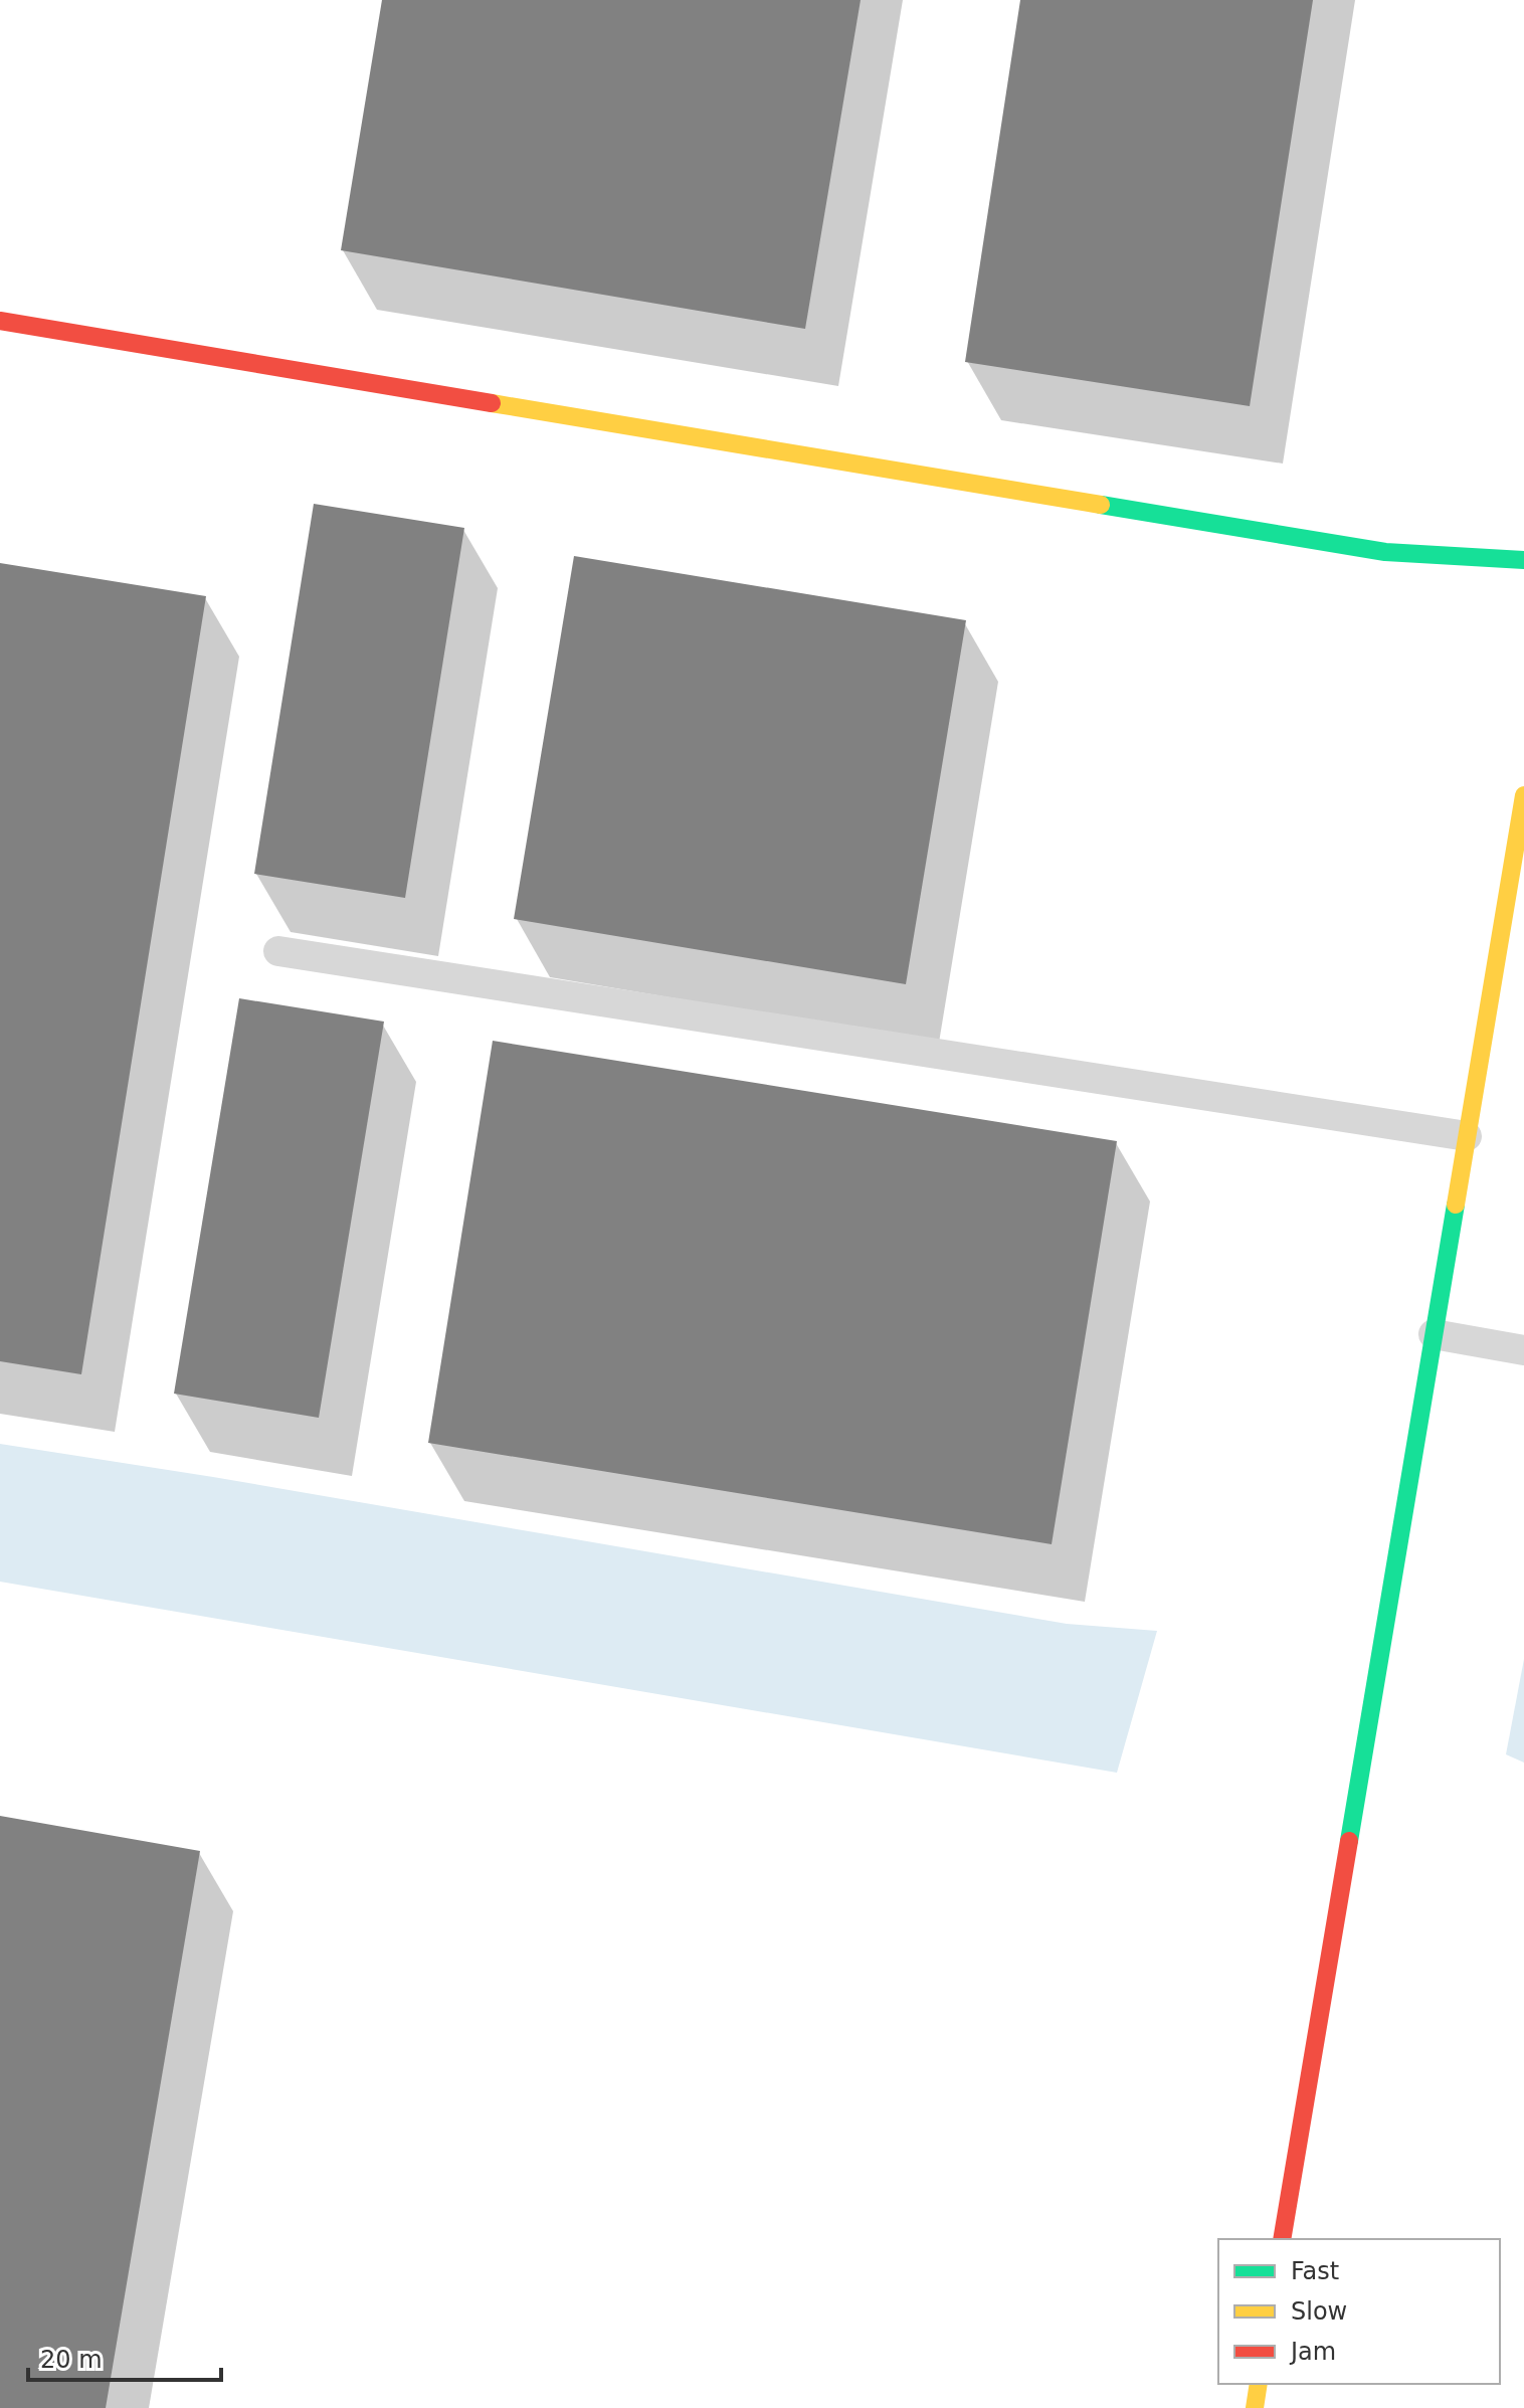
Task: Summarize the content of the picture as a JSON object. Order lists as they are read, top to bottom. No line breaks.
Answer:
{"legend":["Fast","Slow","Jam"],"scale_bar":"20 m"}
